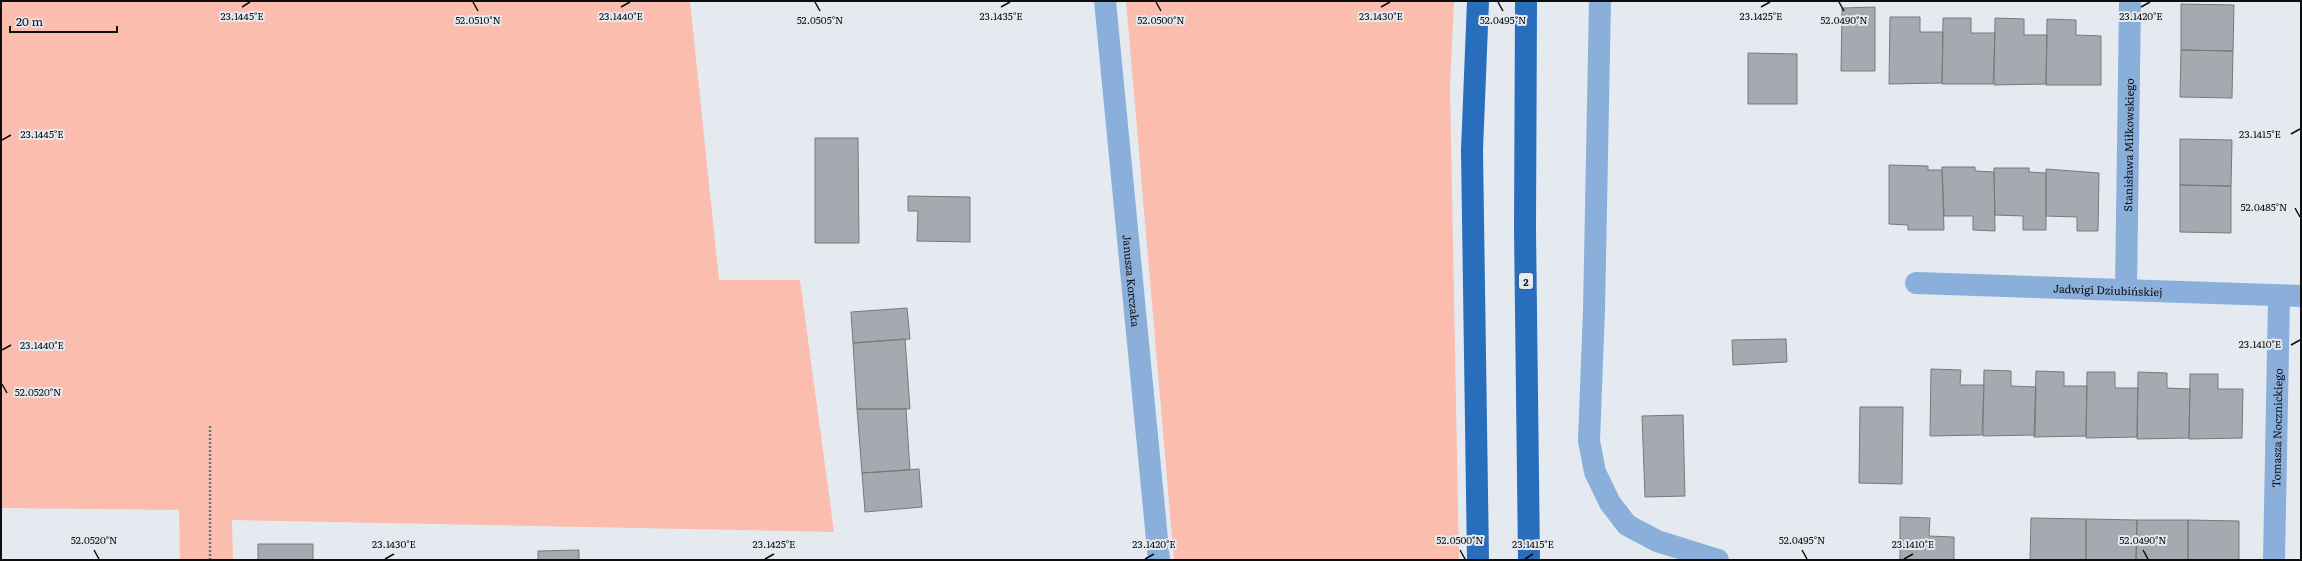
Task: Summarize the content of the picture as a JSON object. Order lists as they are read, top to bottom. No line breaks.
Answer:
{"streets":{"highway":["2"],"street":["Stanisława Miłkowskiego","Janusza Korczaka","Jadwigi Dziubińskiej","Tomasza Nocznickiego"]},"crossings":[["Stanisława Miłkowskiego","Jadwigi Dziubińskiej"],["Jadwigi Dziubińskiej","Tomasza Nocznickiego"]],"scale_bar":"20 m","coordinates":["23.1445°E","23.1440°E","23.1435°E","23.1430°E","23.1425°E","23.1420°E","52.0510°N","52.0505°N","52.0500°N","52.0490°N","52.0495°N","23.1415°E","52.0485°N","23.1410°E","52.0520°N"]}
